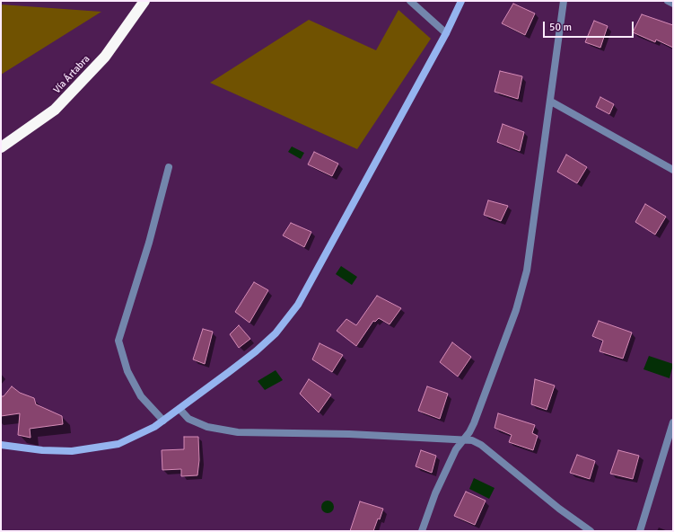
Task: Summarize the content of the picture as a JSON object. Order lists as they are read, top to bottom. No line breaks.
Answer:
{"streets":{"highway":["Vía Ártabra"]},"scale_bar":"50 m"}
